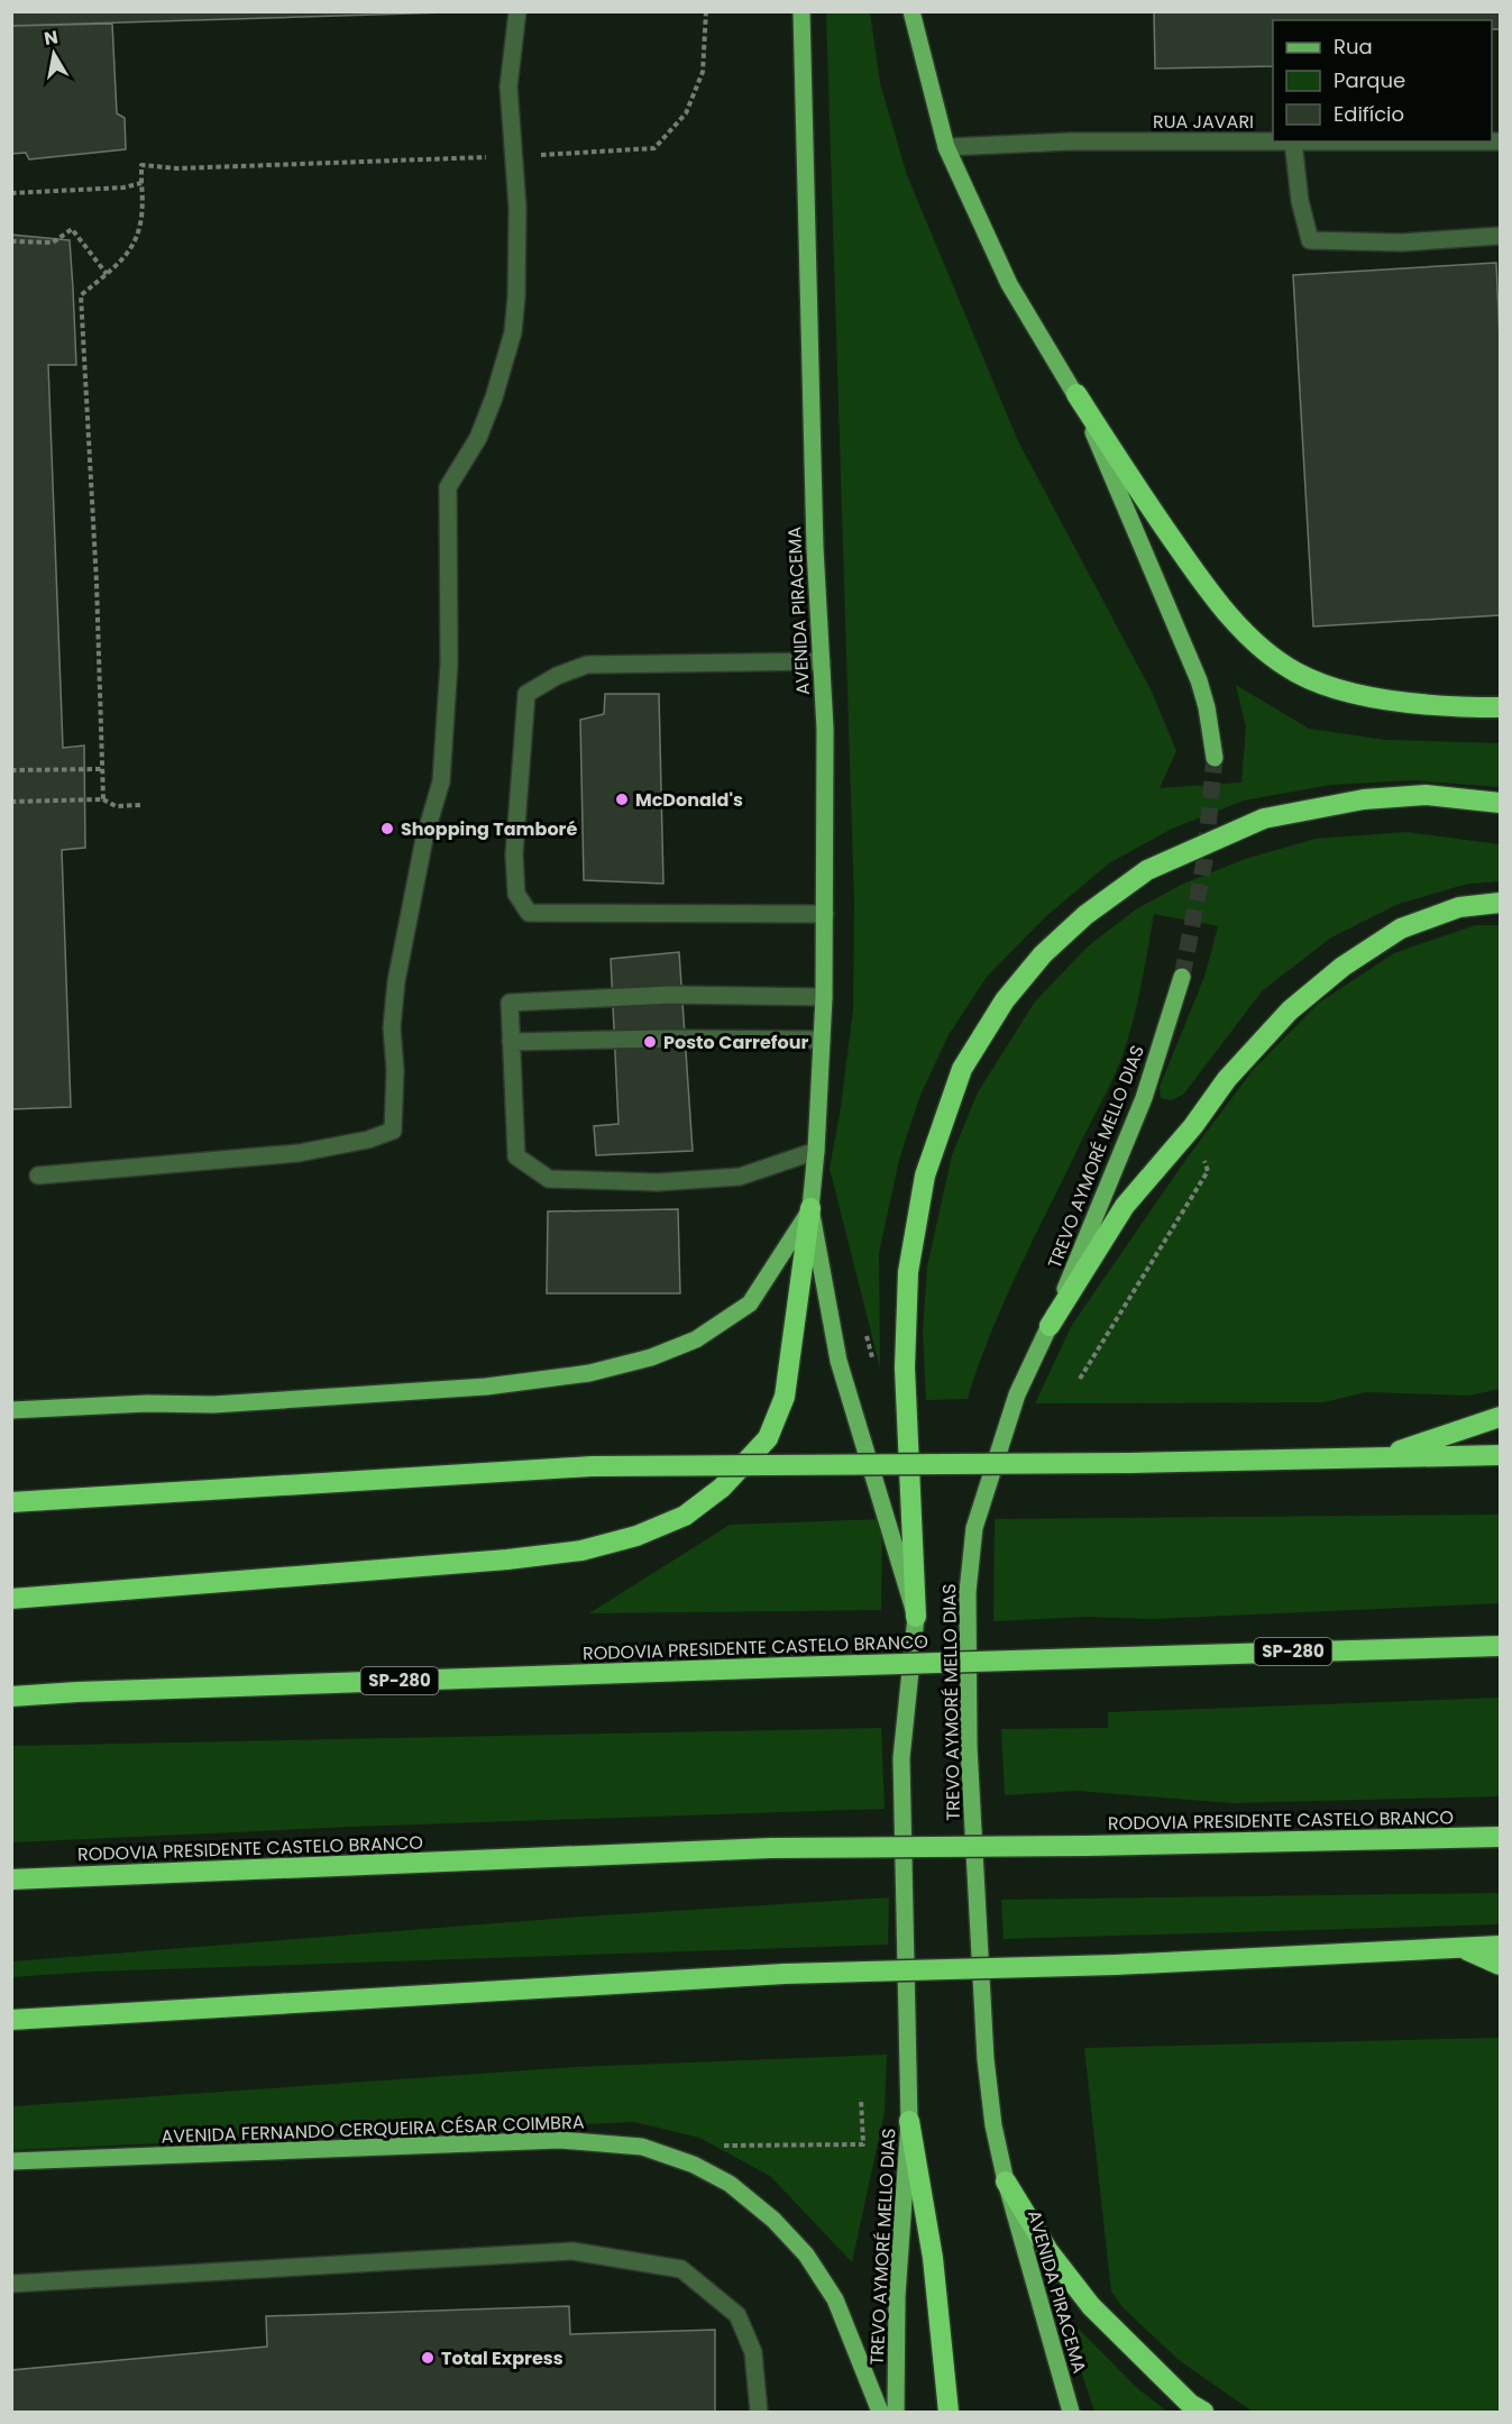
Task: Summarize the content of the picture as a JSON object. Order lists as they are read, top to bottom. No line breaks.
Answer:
{"streets":{"highway":["RODOVIA PRESIDENTE CASTELO BRANCO","SP-280"],"main road":["AVENIDA PIRACEMA","TREVO AYMORÉ MELLO DIAS","AVENIDA FERNANDO CERQUEIRA CÉSAR COIMBRA"],"street":["RUA JAVARI"]},"crossings":[["AVENIDA PIRACEMA","TREVO AYMORÉ MELLO DIAS"]],"places":["McDonald's","Shopping Tamboré","Posto Carrefour","Total Express"],"legend":["Rua","Parque","Edifício"],"north":"top"}
